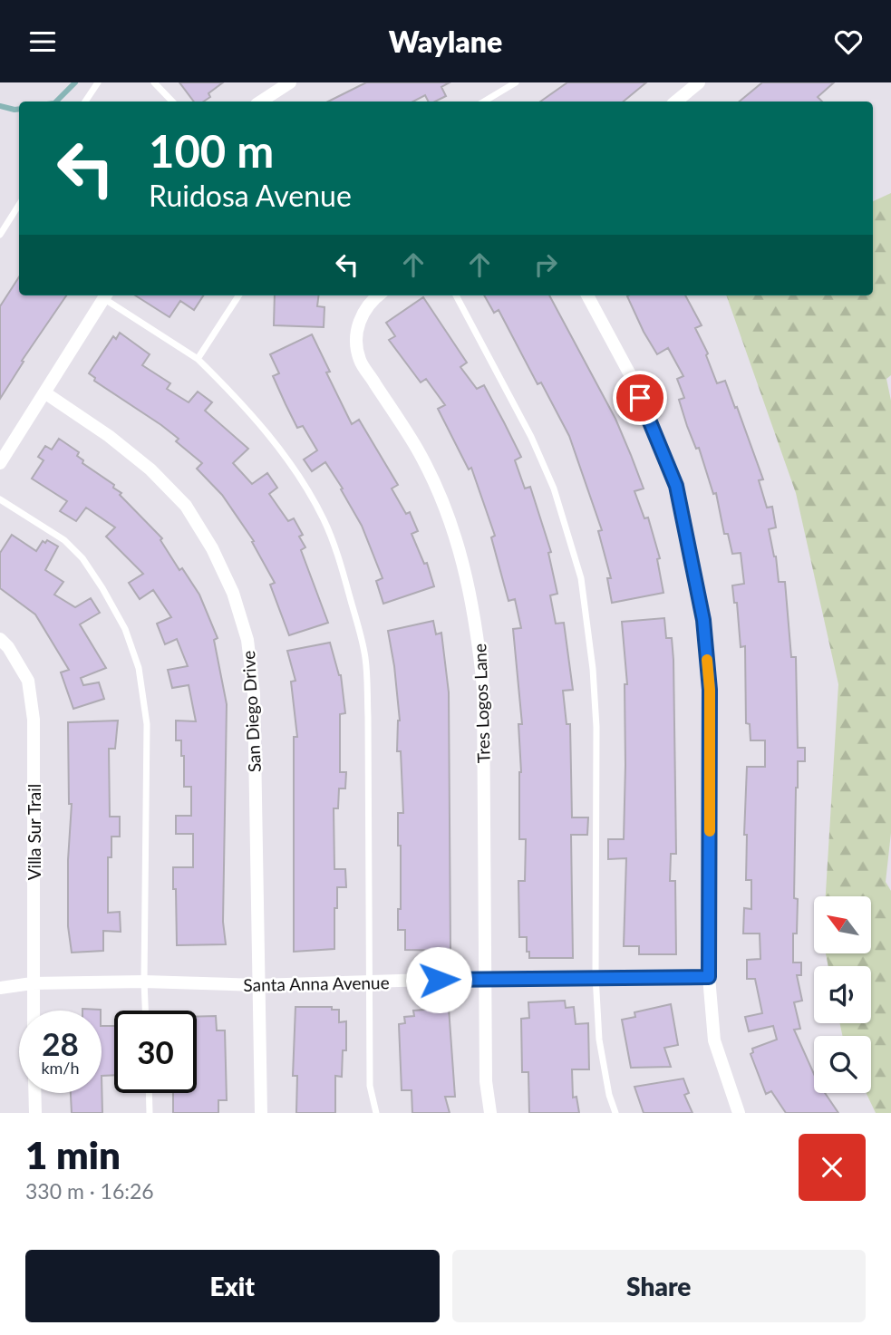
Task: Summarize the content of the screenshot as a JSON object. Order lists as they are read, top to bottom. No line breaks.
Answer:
{"streets":{"street":["Tres Logos Lane","San Diego Drive","Villa Sur Trail","Santa Anna Avenue"]},"crossings":[["Tres Logos Lane","Santa Anna Avenue"],["San Diego Drive","Santa Anna Avenue"],["Villa Sur Trail","Santa Anna Avenue"]],"north":"top left","page":{"header":"Waylane","turn":["100 m","Ruidosa Avenue"],"speed":"28 km/h","limit":"30","heading":["1 min","330 m · 16:26"],"buttons":["Exit","Share"]}}
